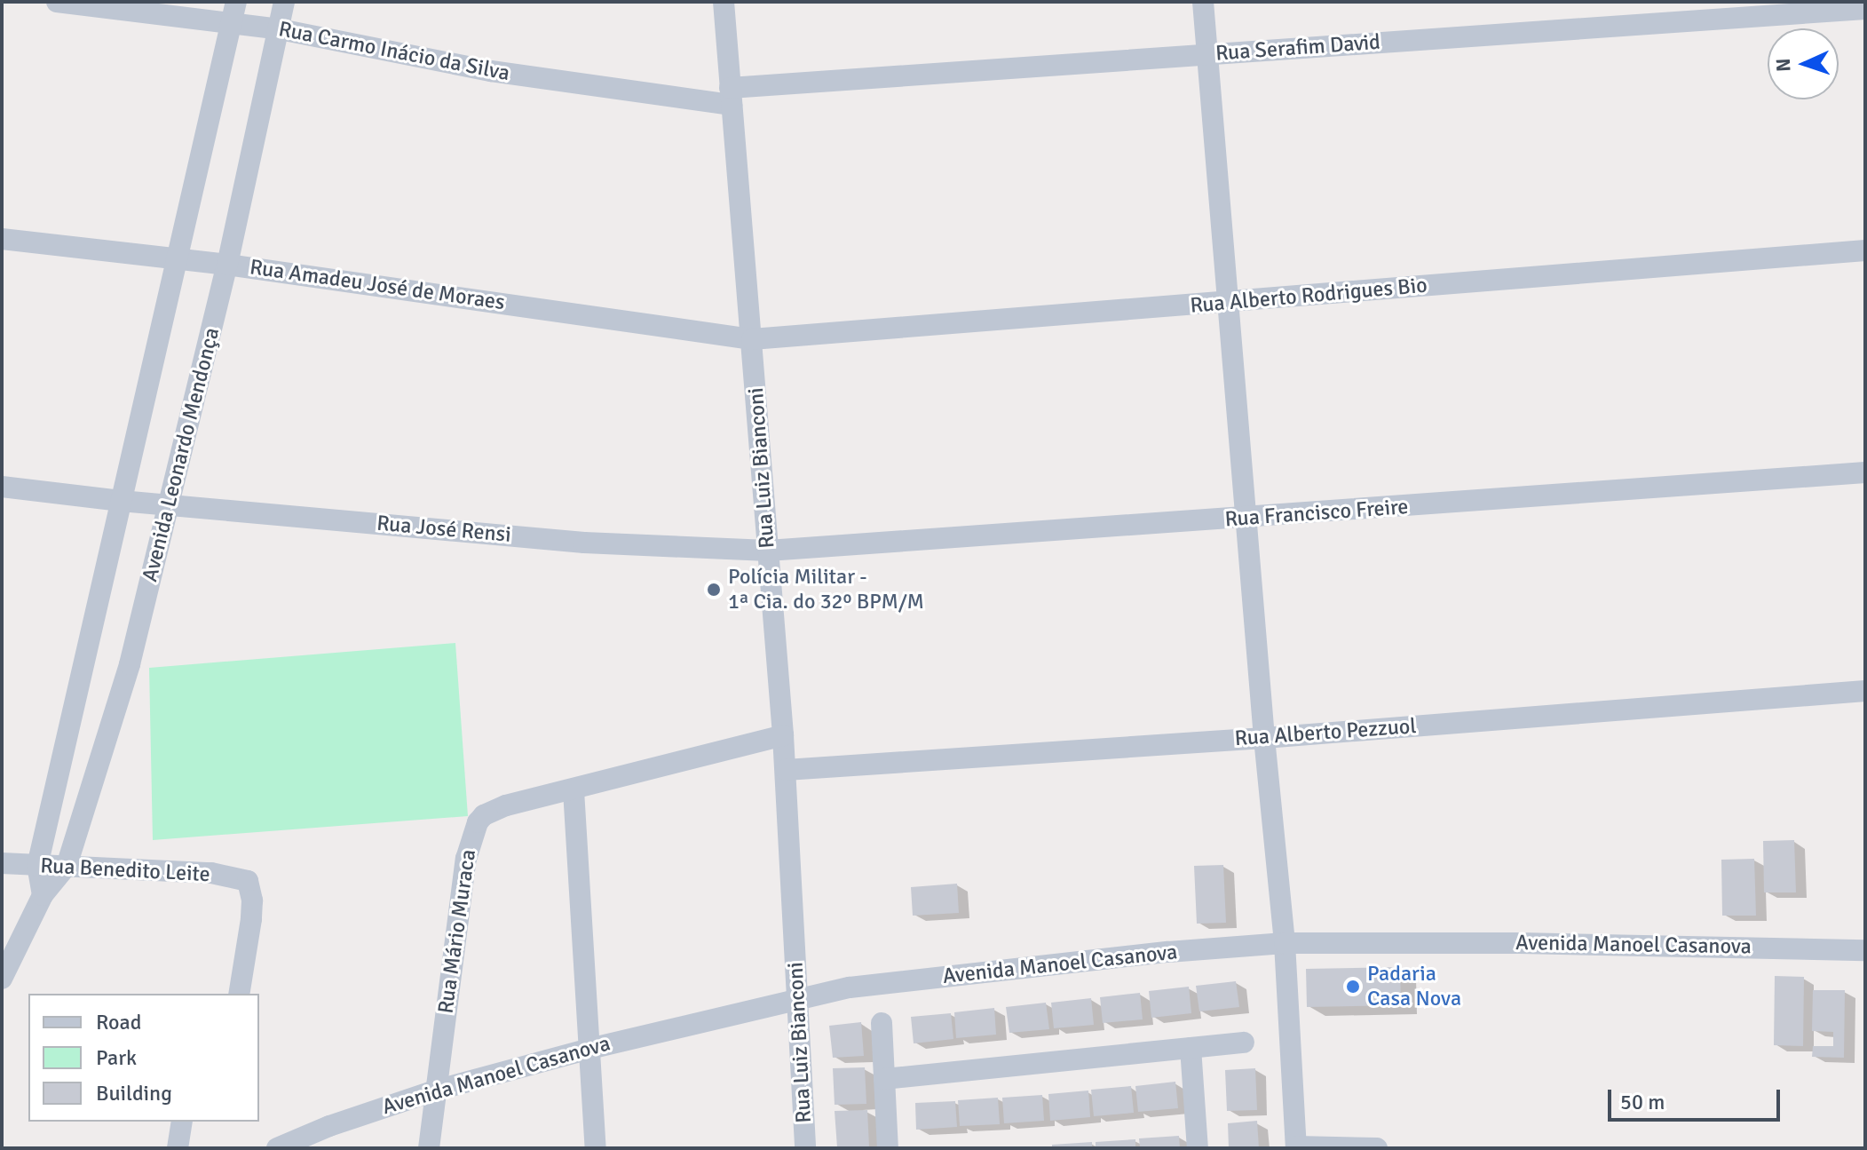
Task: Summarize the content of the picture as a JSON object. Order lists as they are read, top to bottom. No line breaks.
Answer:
{"streets":{"street":["Rua Serafim David","Rua Carmo Inácio da Silva","Rua Amadeu José de Moraes","Rua Alberto Rodrigues Bio","Avenida Leonardo Mendonça","Rua Luiz Bianconi","Rua Francisco Freire","Rua José Rensi","Rua Alberto Pezzuol","Rua Benedito Leite","Rua Mário Muraca","Avenida Manoel Casanova"]},"crossings":[["Rua Serafim David","Rua Carmo Inácio da Silva"],["Rua Serafim David","Rua Luiz Bianconi"],["Rua Carmo Inácio da Silva","Avenida Leonardo Mendonça"],["Rua Carmo Inácio da Silva","Rua Luiz Bianconi"],["Rua Amadeu José de Moraes","Rua Alberto Rodrigues Bio"],["Rua Amadeu José de Moraes","Avenida Leonardo Mendonça"],["Rua Amadeu José de Moraes","Rua Luiz Bianconi"],["Rua Alberto Rodrigues Bio","Rua Luiz Bianconi"],["Avenida Leonardo Mendonça","Rua José Rensi"],["Avenida Leonardo Mendonça","Rua Benedito Leite"],["Rua Luiz Bianconi","Rua Francisco Freire"],["Rua Luiz Bianconi","Rua José Rensi"],["Rua Luiz Bianconi","Rua Alberto Pezzuol"],["Rua Luiz Bianconi","Rua Mário Muraca"],["Rua Luiz Bianconi","Avenida Manoel Casanova"],["Rua Francisco Freire","Rua José Rensi"],["Rua Mário Muraca","Avenida Manoel Casanova"]],"places":["Polícia Militar - 1ª Cia. do 32º BPM/M","Padaria Casa Nova"],"legend":["Road","Park","Building"],"scale_bar":"50 m","north":"left"}
